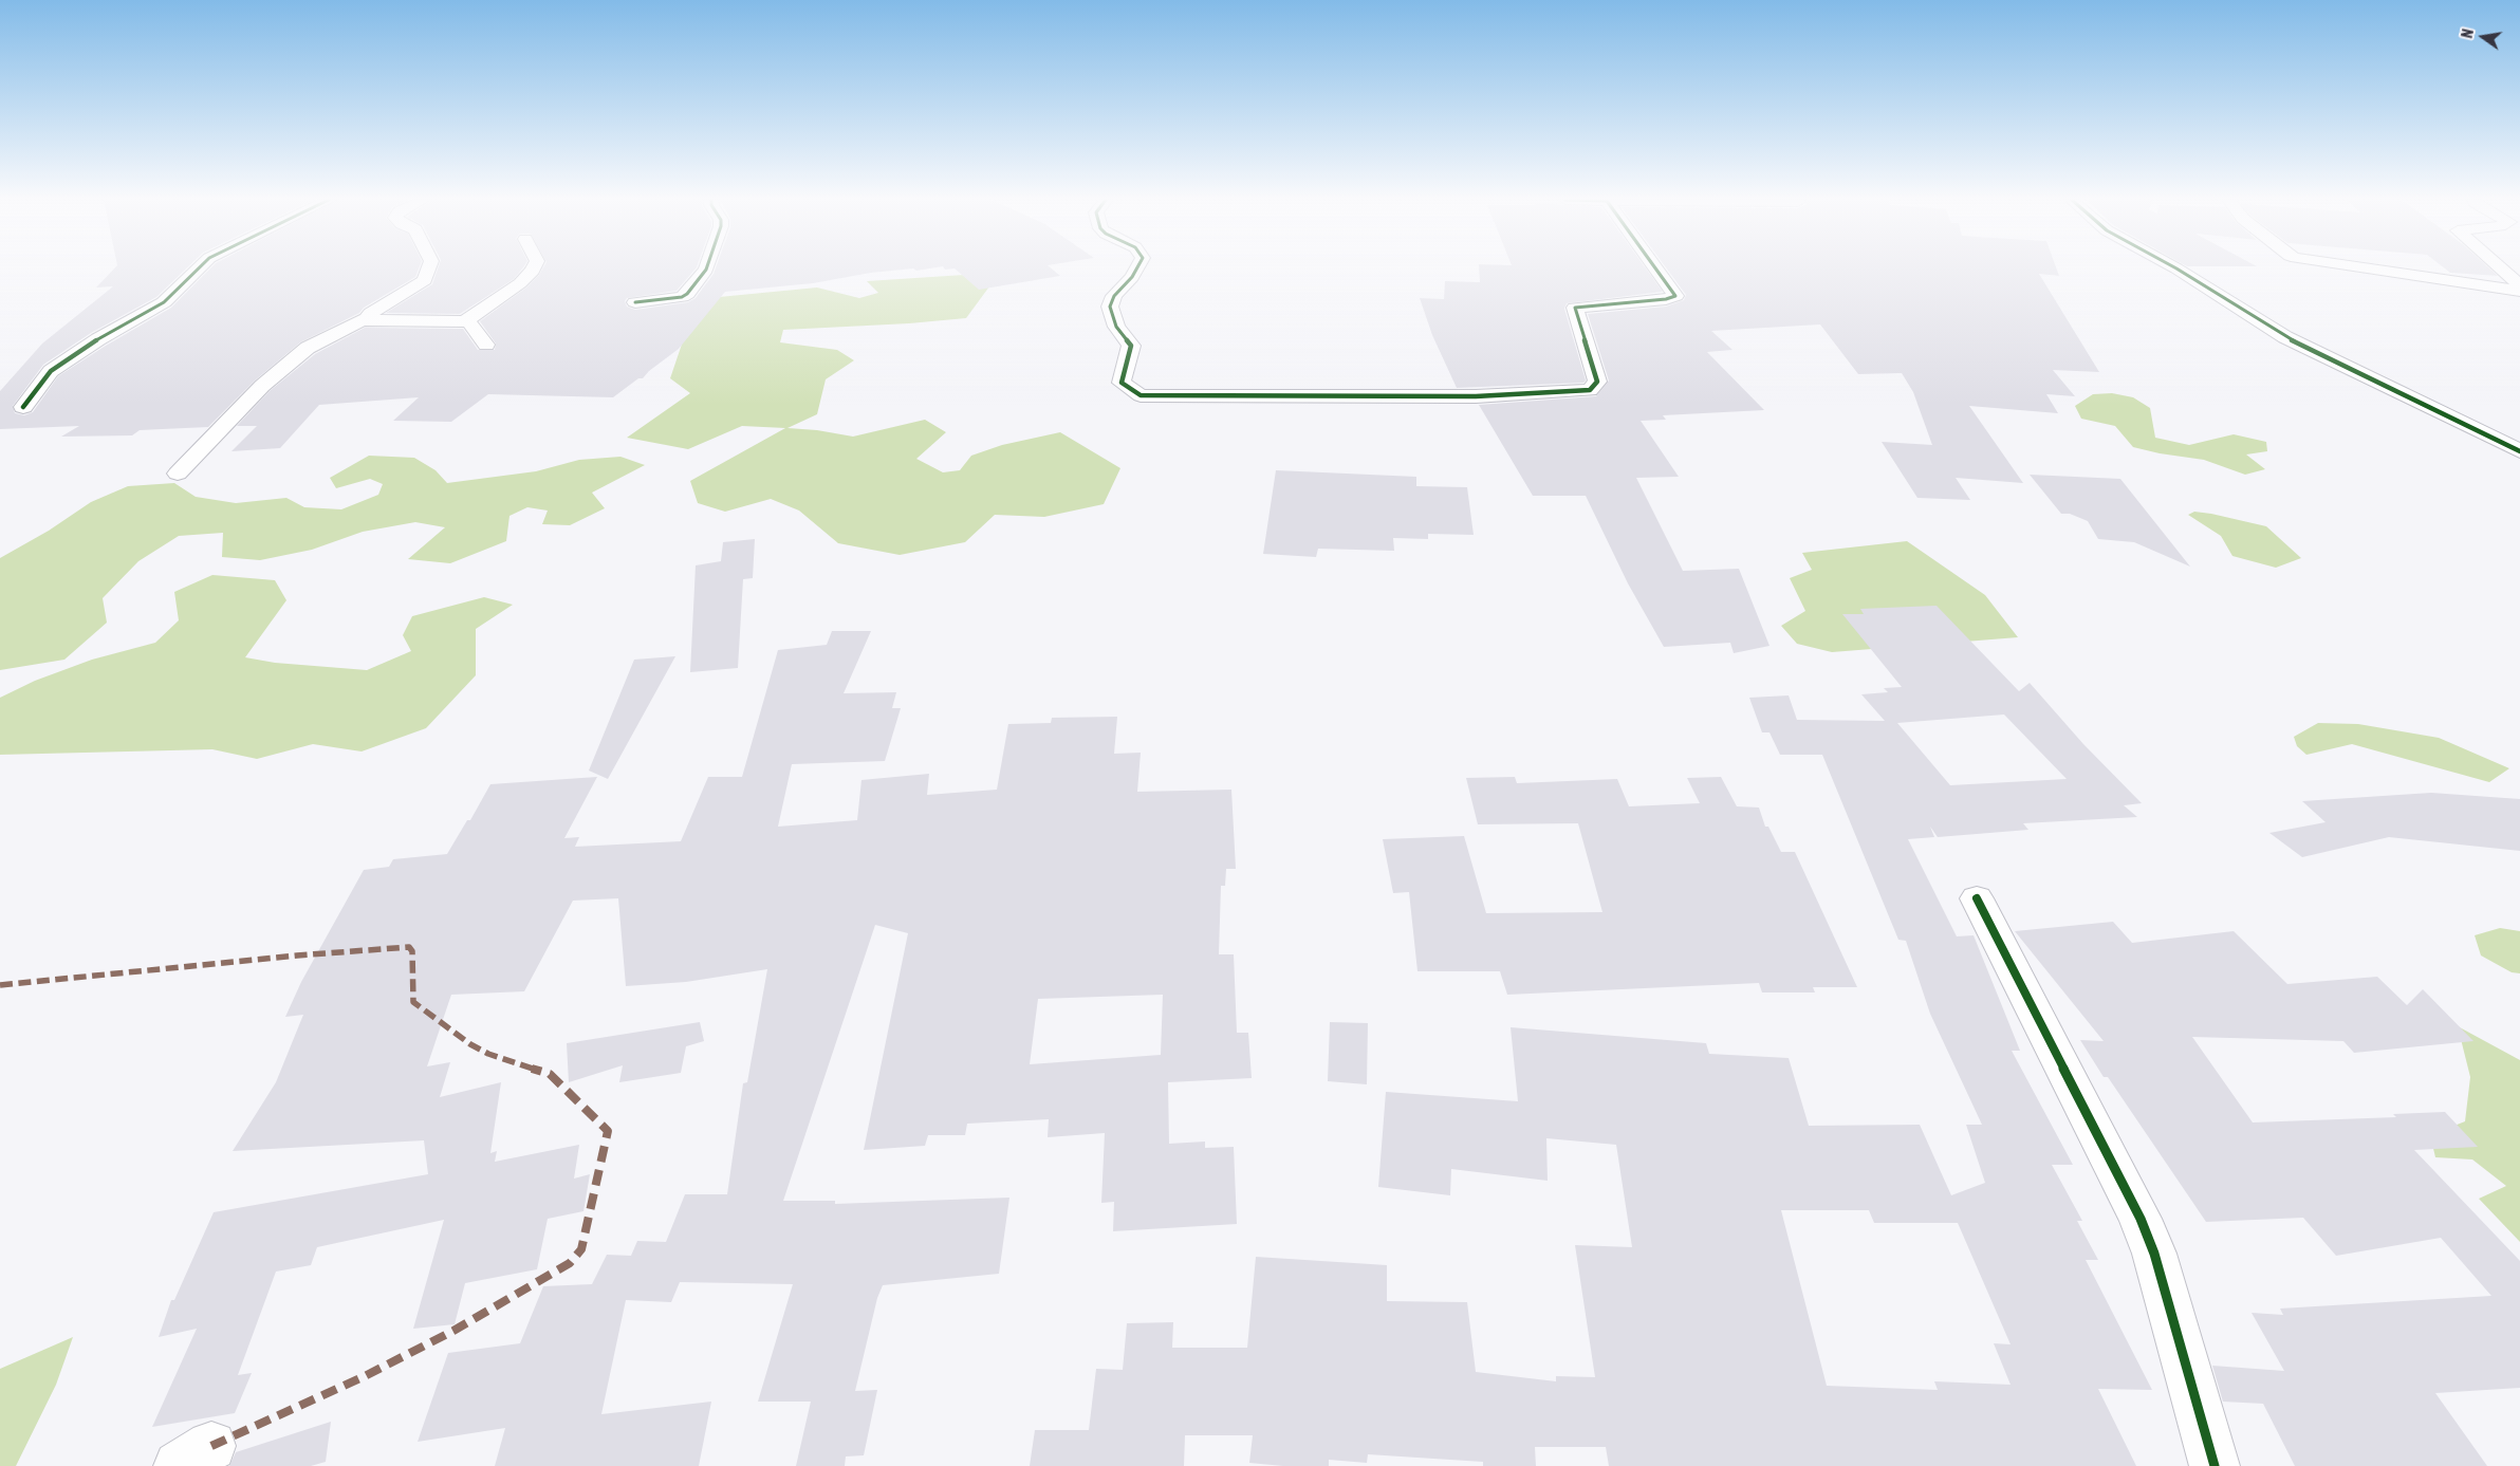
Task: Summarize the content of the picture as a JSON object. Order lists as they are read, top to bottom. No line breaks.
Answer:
{"north":"left"}
